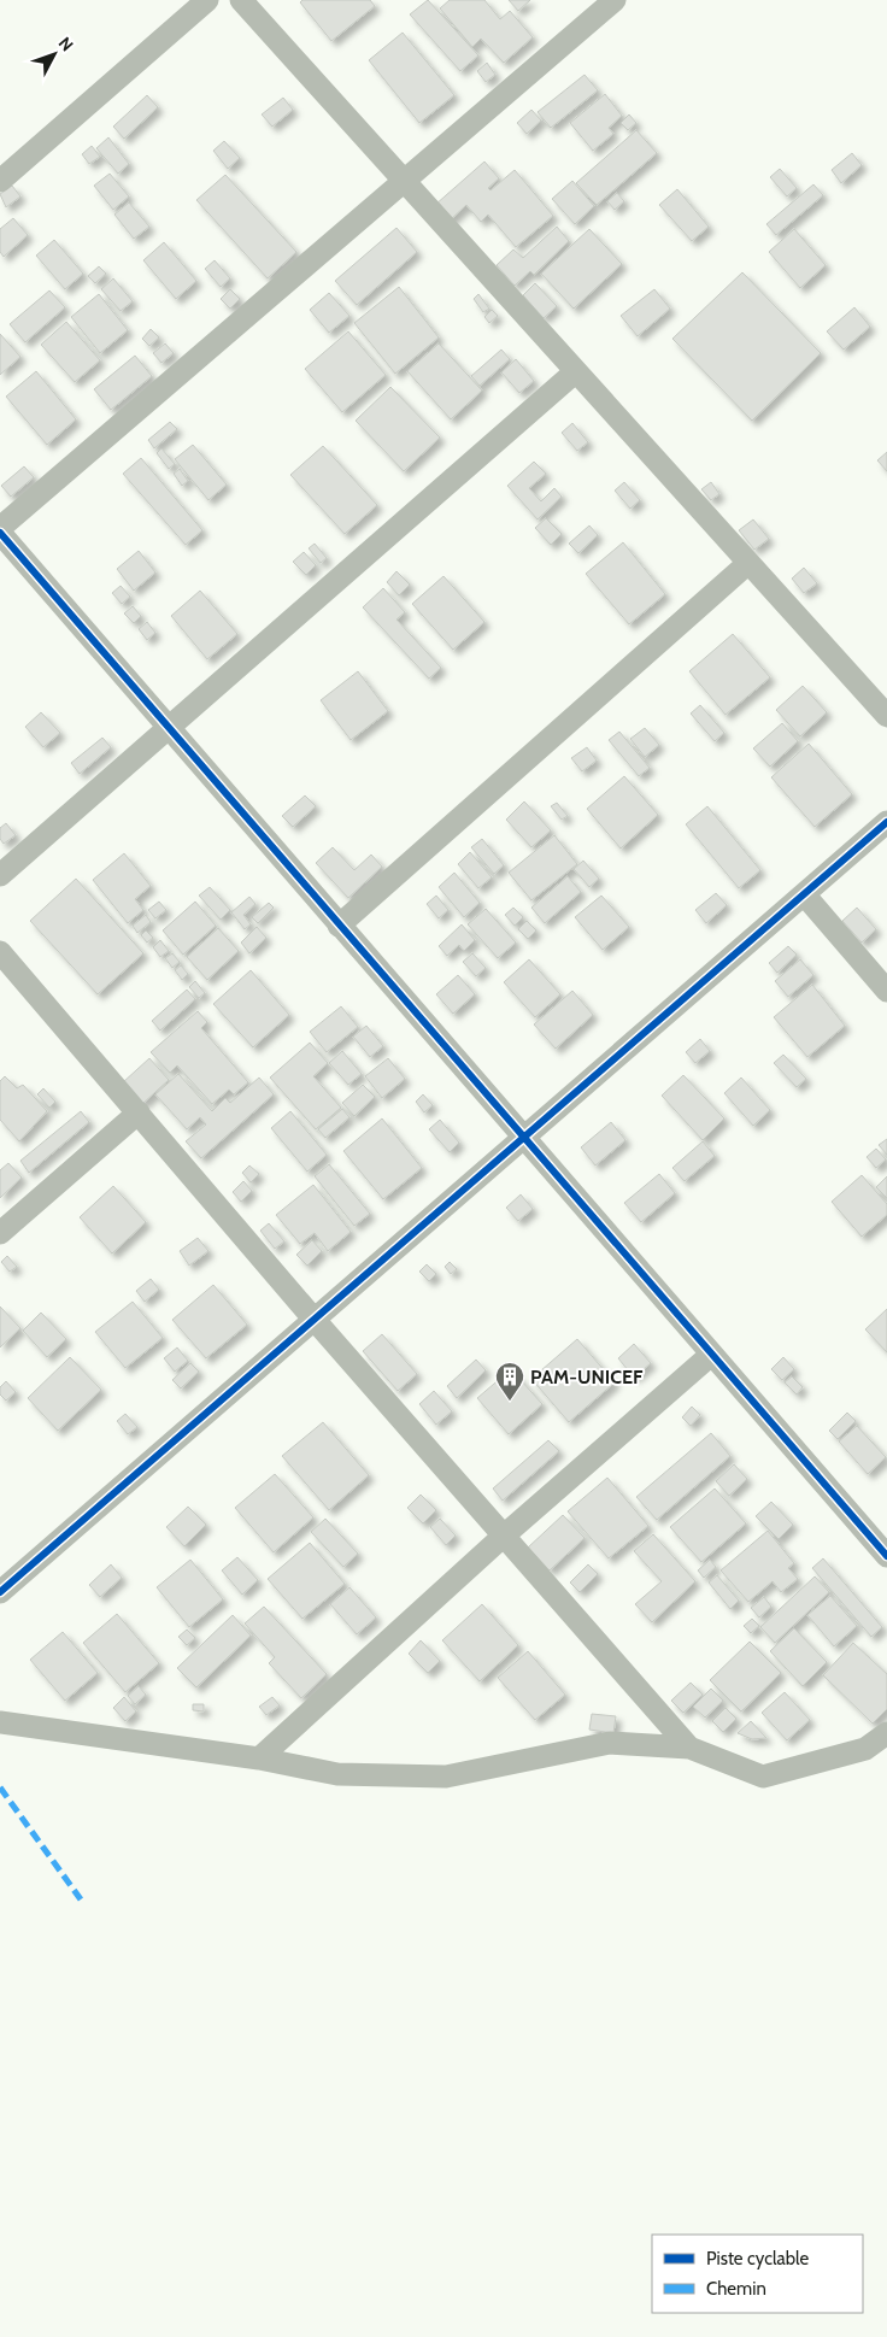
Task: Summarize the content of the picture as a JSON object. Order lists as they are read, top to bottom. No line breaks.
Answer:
{"places":{"building":["PAM-UNICEF"]},"legend":["Piste cyclable","Chemin"],"north":"top right"}
